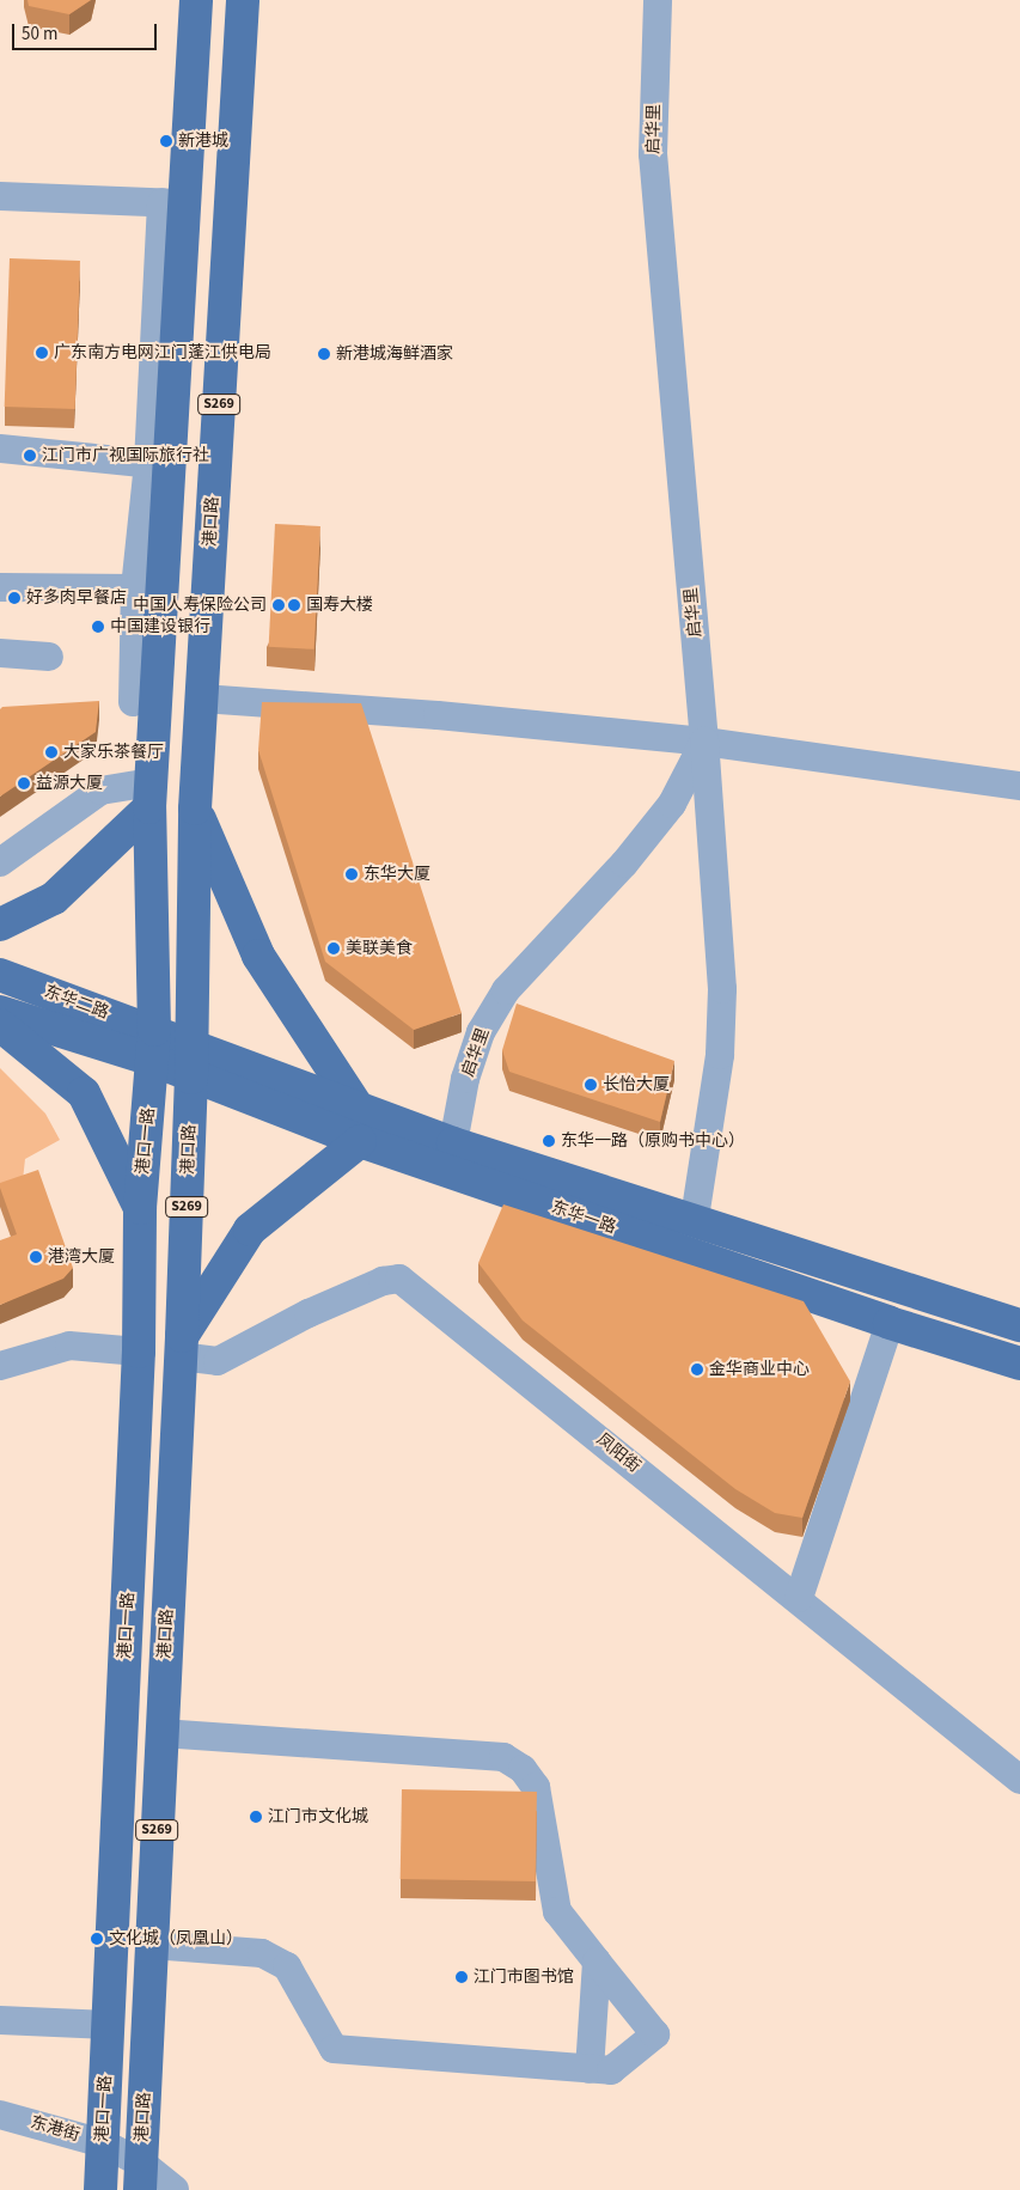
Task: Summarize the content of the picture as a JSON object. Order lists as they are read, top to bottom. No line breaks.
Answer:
{"streets":{"main road":["S269","港口路","东华二路","港口一路","东华一路"],"street":["启华里","凤阳街","东港街"]},"crossings":[["启华里","东华一路"],["S269","港口路"],["S269","东华二路"],["S269","港口一路"],["S269","东华一路"],["港口路","东华一路"],["港口路","凤阳街"],["港口路","东港街"],["东华二路","港口一路"],["东华二路","东华一路"],["港口一路","东华一路"],["港口一路","东港街"]],"places":["新港城","广东南方电网江门蓬江供电局","新港城海鲜酒家","江门市广视国际旅行社","好多肉早餐店","中国人寿保险公司","国寿大楼","中国建设银行","大家乐茶餐厅","益源大厦","东华大厦","美联美食","长怡大厦","东华一路（原购书中心）","港湾大厦","金华商业中心","江门市文化城","文化城（凤凰山）","江门市图书馆"],"scale_bar":"50 m"}
